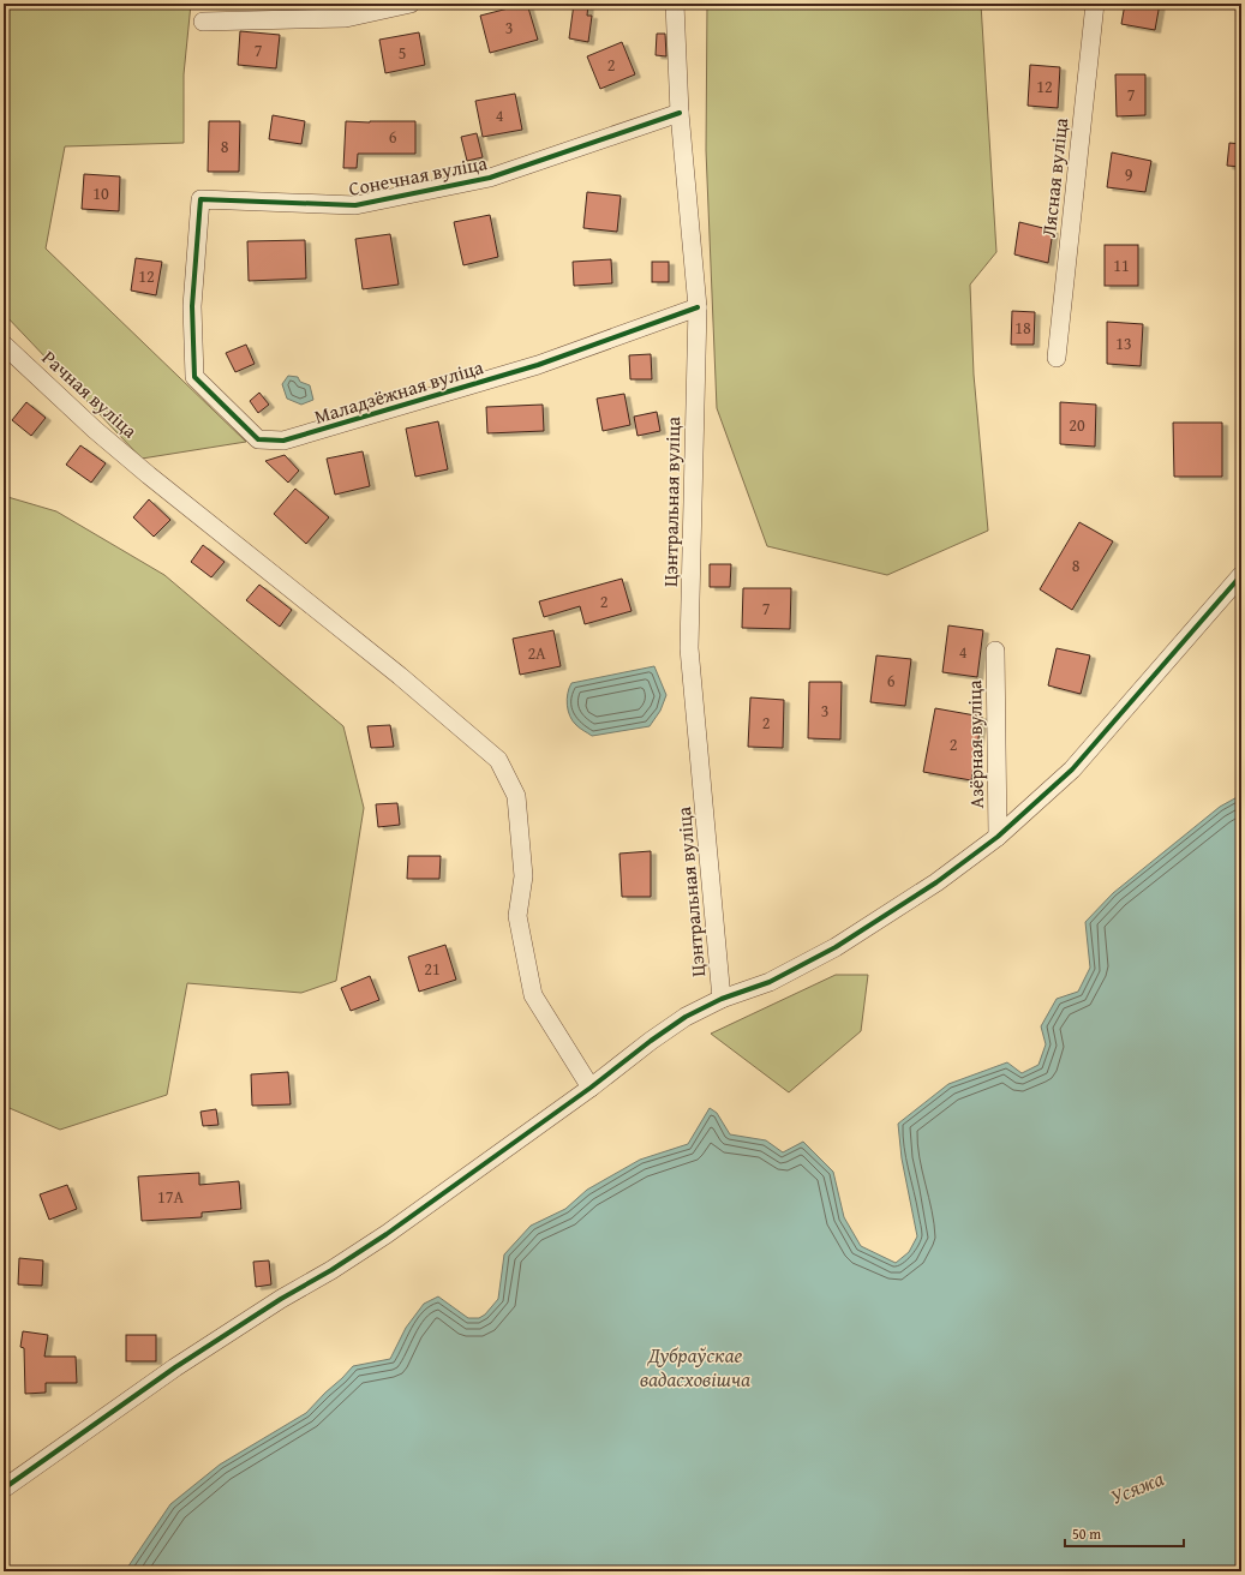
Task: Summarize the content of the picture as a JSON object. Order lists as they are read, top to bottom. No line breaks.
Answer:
{"streets":{"street":["Сонечная вуліца","Лясная вуліца","Маладзёжная вуліца","Рачная вуліца","Цэнтральная вуліца","Азёрная вуліца"]},"crossings":[["Сонечная вуліца","Маладзёжная вуліца"],["Сонечная вуліца","Цэнтральная вуліца"],["Маладзёжная вуліца","Цэнтральная вуліца"]],"water":["Дубраўскае вадасховішча","Усяжа"],"house_numbers":["3","7","5","2","12","7","4","6","8","9","10","11","12","18","13","20","8","2","7","4","2А","6","3","2","2","21","17А"],"scale_bar":"50 m"}
